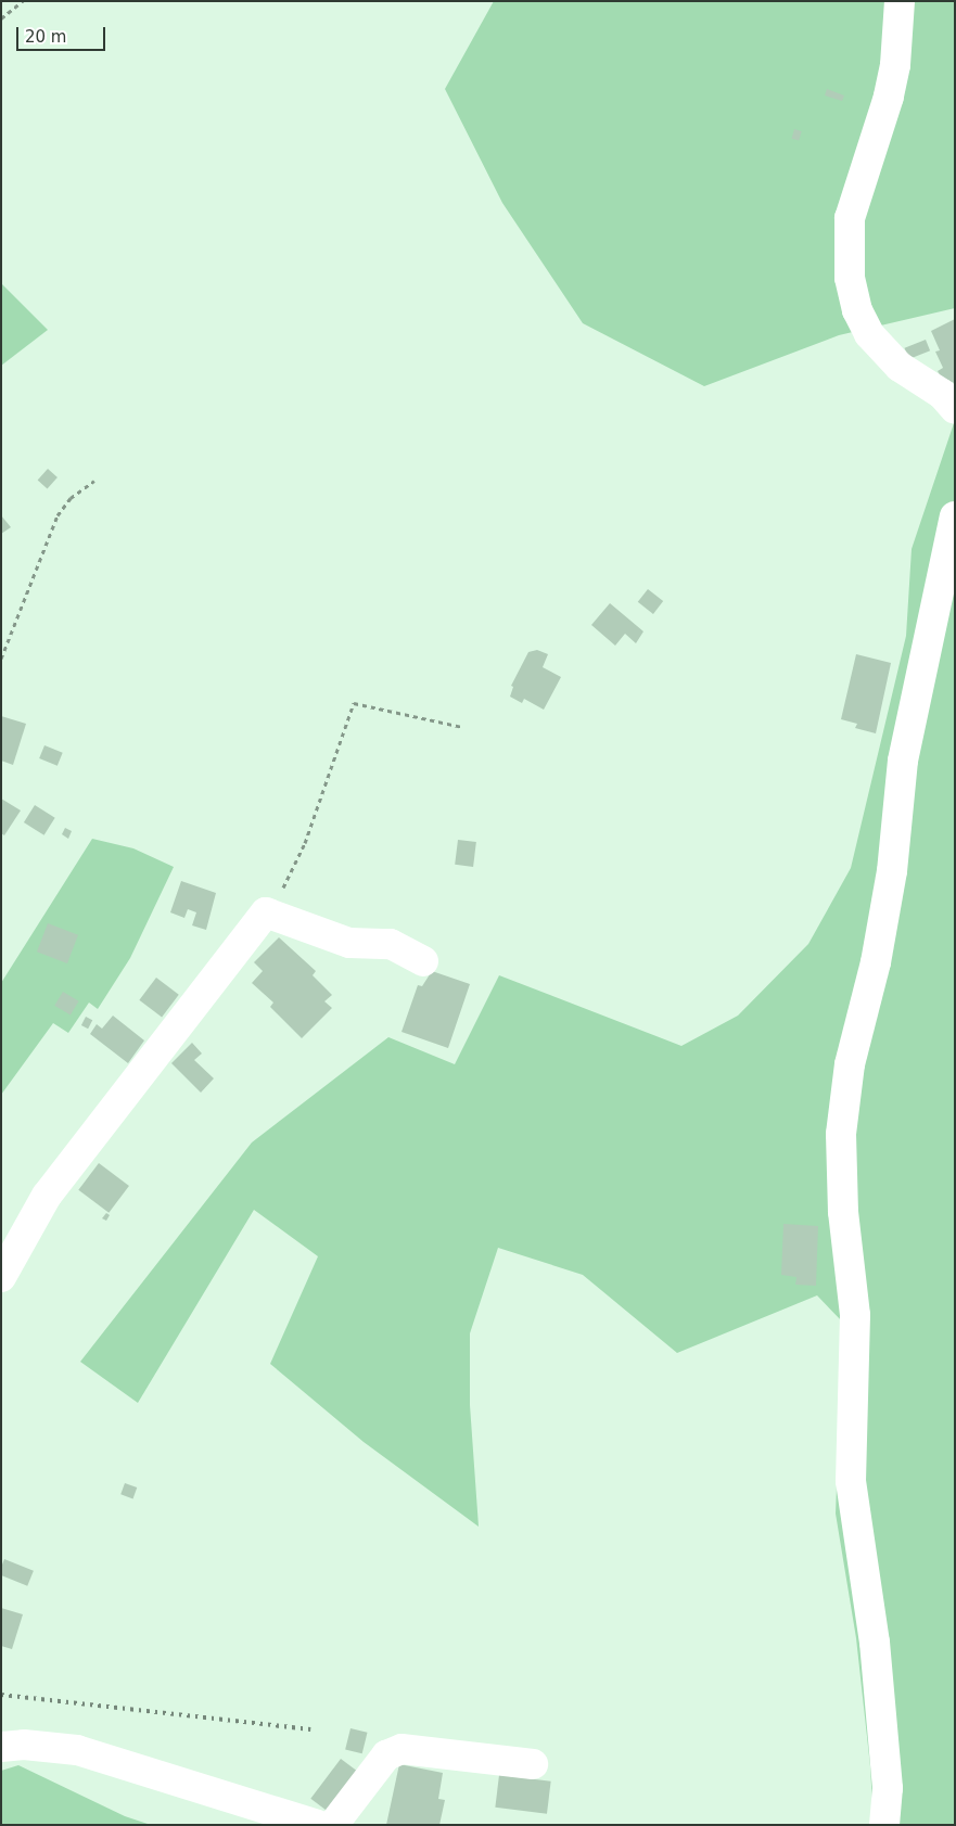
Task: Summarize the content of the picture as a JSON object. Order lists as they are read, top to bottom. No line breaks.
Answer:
{"scale_bar":"20 m"}
